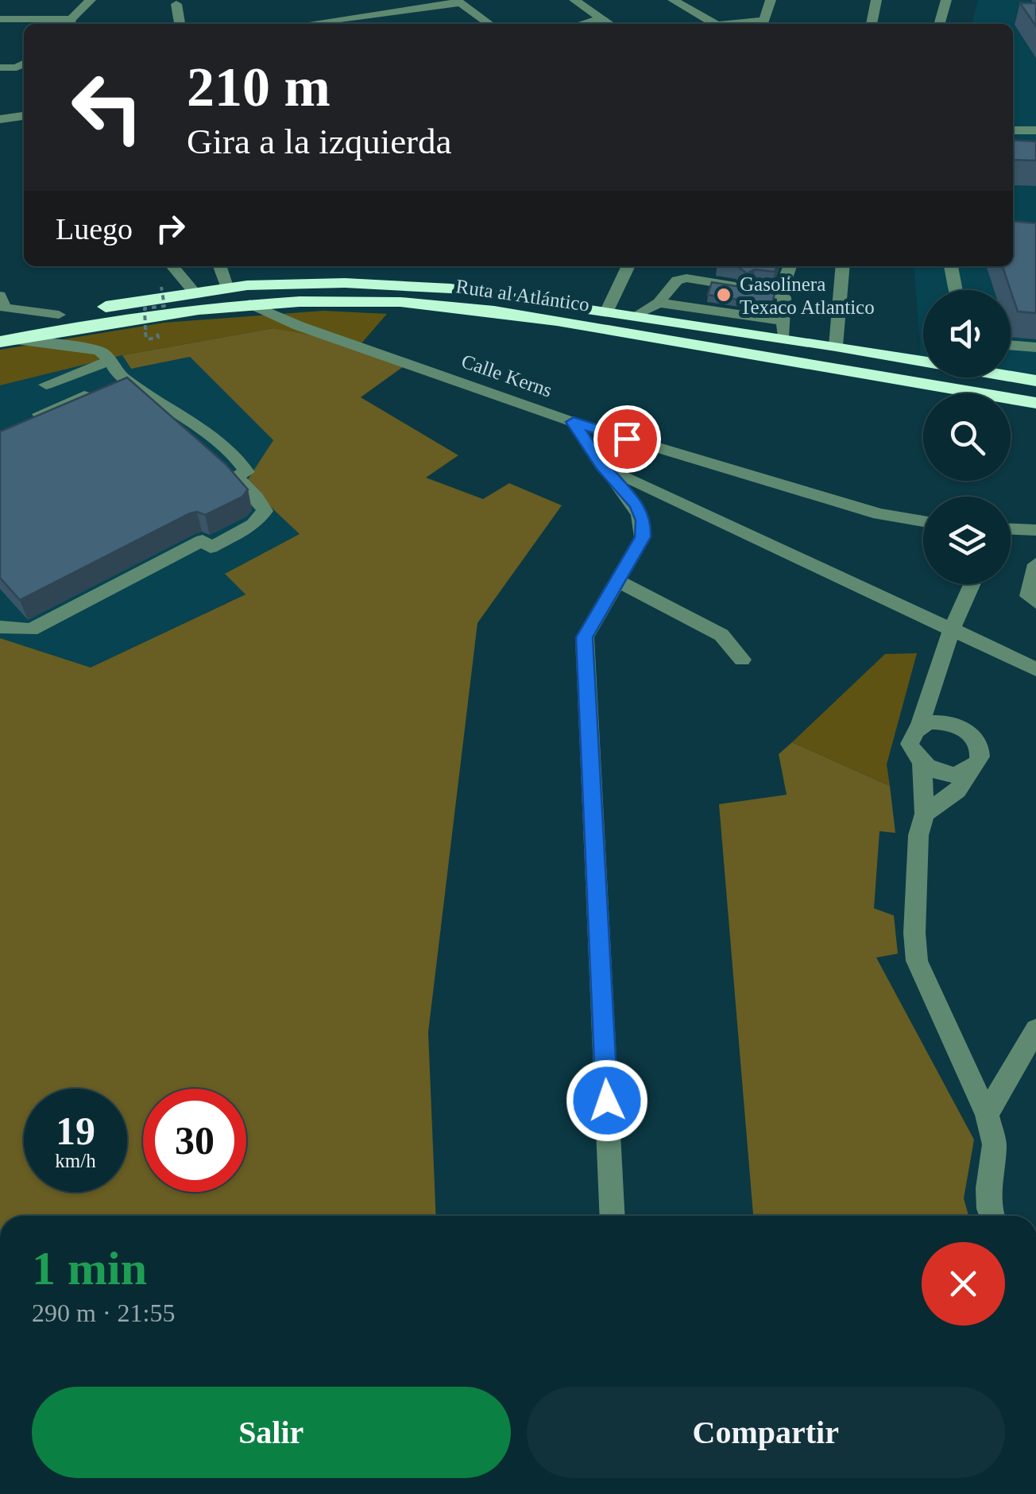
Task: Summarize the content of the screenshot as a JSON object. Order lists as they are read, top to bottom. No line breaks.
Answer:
{"streets":{"highway":["Ruta al Atlántico"],"street":["Calle Kerns"]},"crossings":[["Ruta al Atlántico","Calle Kerns"]],"places":["Gasolinera Texaco Atlantico"],"page":{"turn":["210 m","Gira a la izquierda"],"then":"Luego","speed":"19 km/h","limit":"30","heading":["1 min","290 m · 21:55"],"buttons":["Salir","Compartir"]}}
